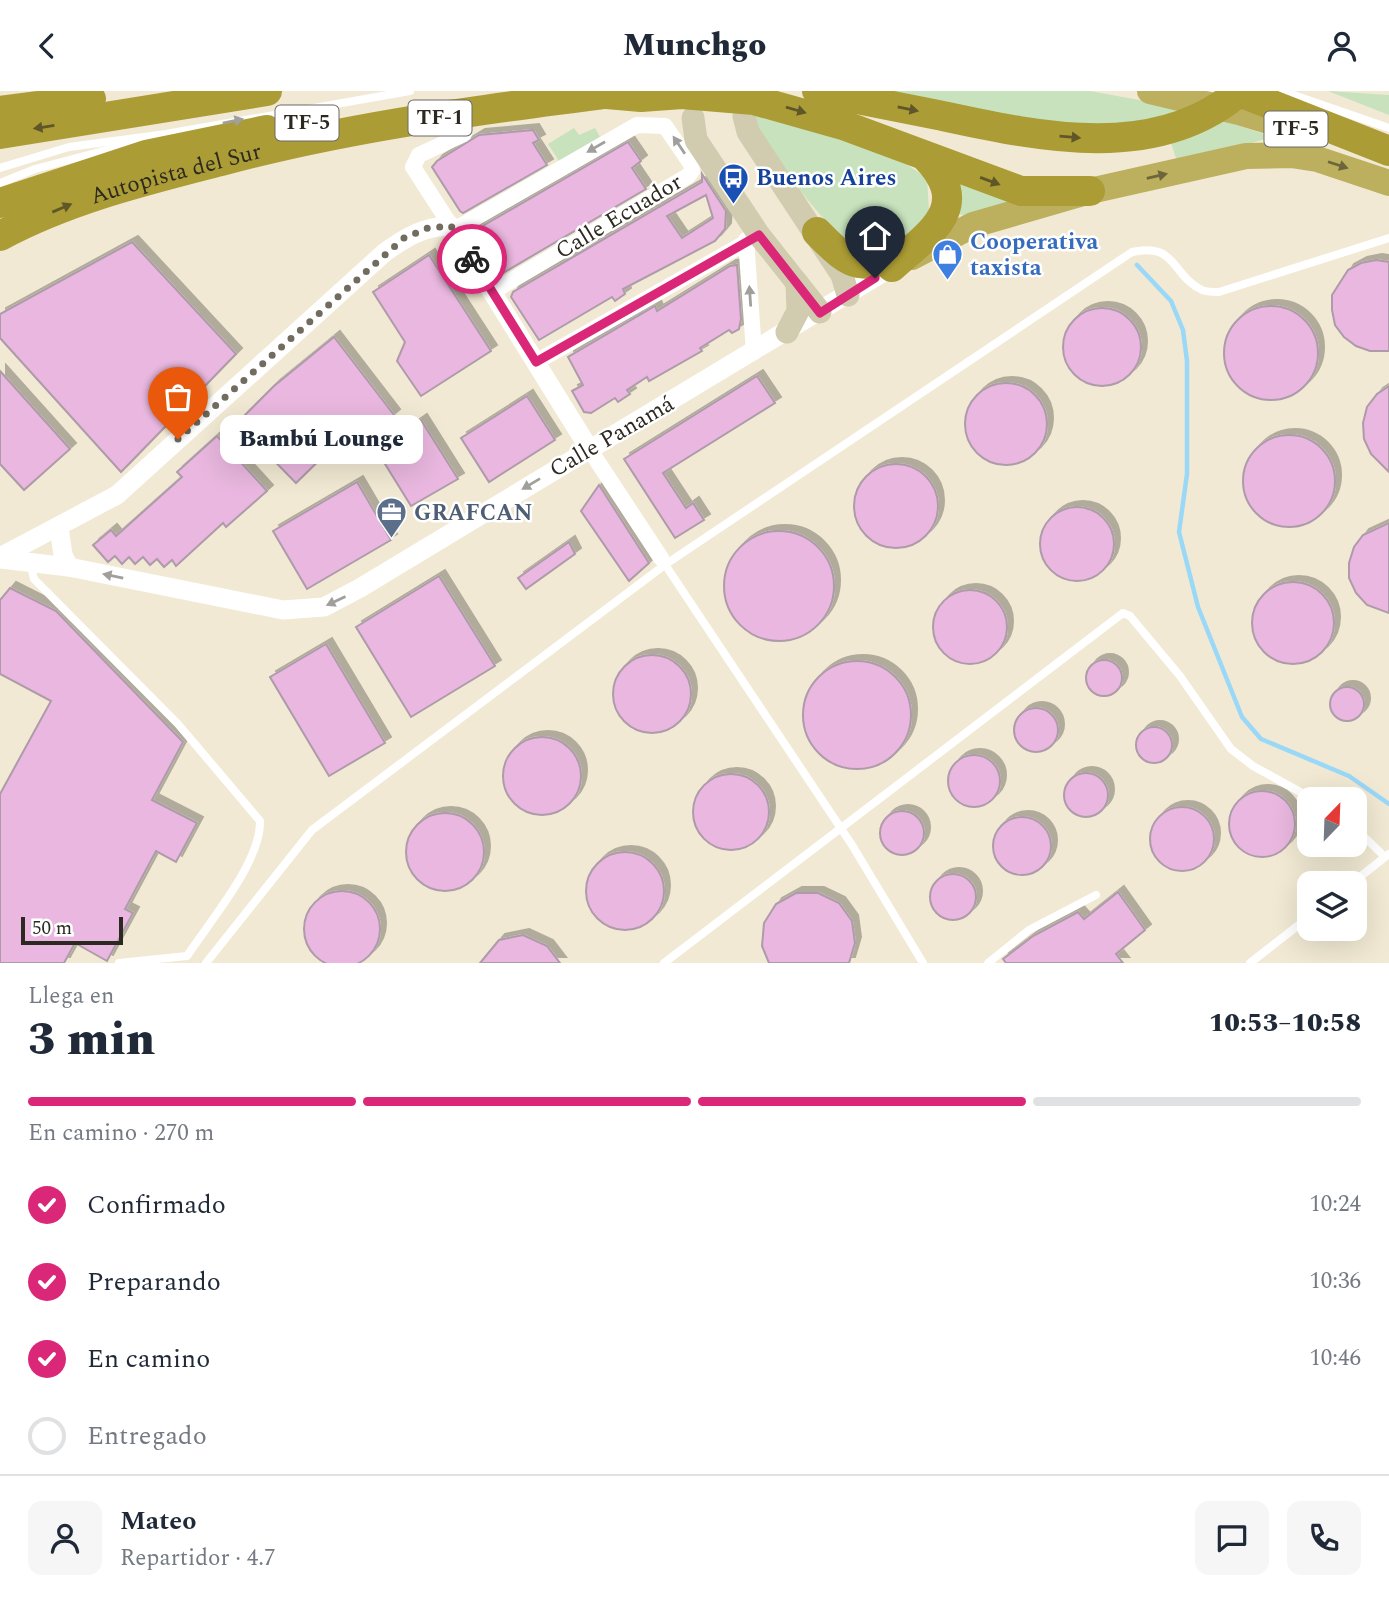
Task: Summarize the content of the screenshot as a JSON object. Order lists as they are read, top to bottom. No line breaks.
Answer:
{"streets":{"highway":["TF-1","TF-5","Autopista del Sur"],"street":["Calle Ecuador","Calle Panamá"]},"one_way":["Calle Panamá"],"places":{"bus stop":["Buenos Aires"],"shop":["Cooperativa taxista"],"other":["Bambú Lounge"],"office":["GRAFCAN"]},"scale_bar":"50 m","north":"top right","page":{"header":"Munchgo","bubble":"Bambú Lounge","scale":"50 m","heading":["3 min","Llega en","10:53–10:58"],"panel":["Mateo","Repartidor · 4.7"],"bar":"En camino · 270 m","list":[["Confirmado","10:24"],["Preparando","10:36"],["En camino","10:46"],"Entregado"]}}
